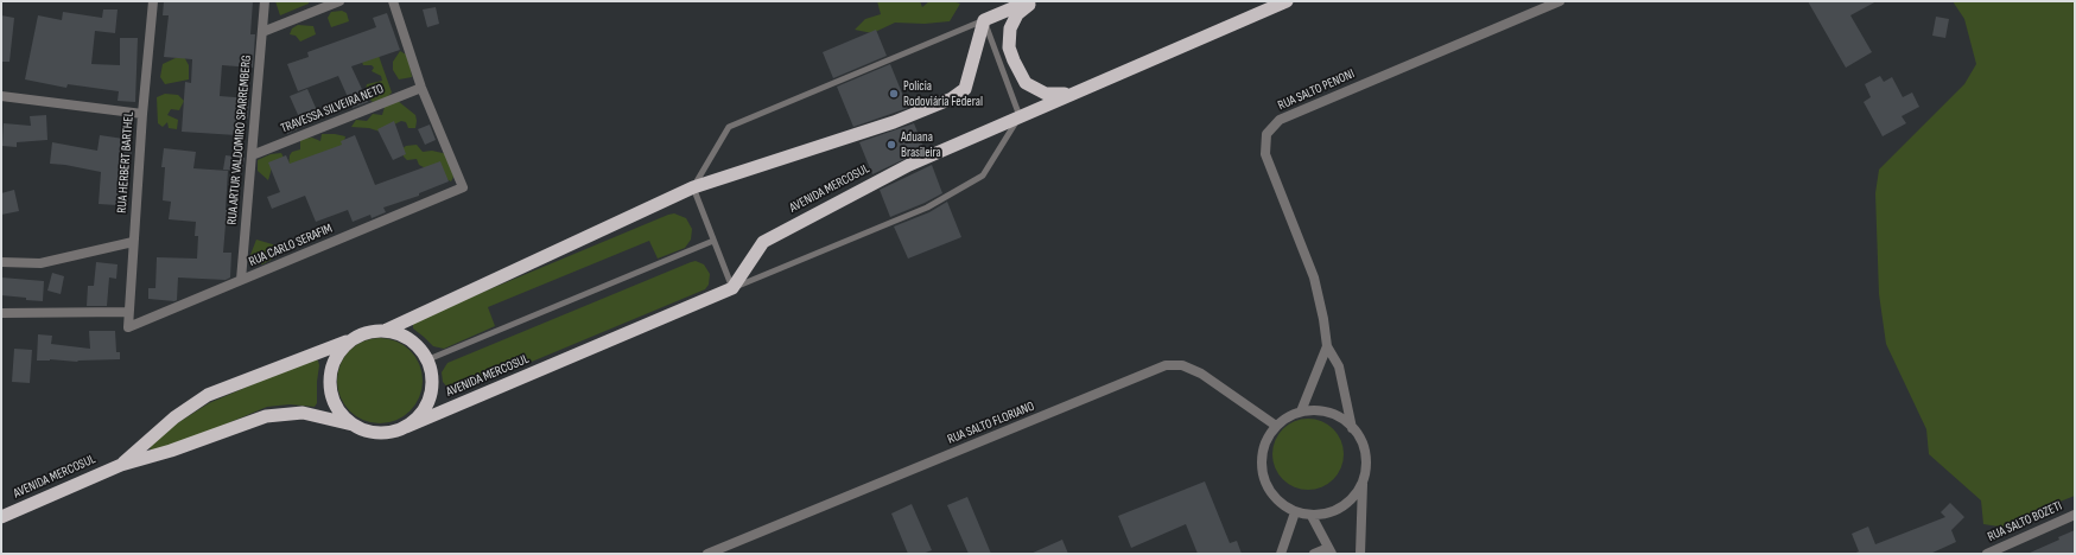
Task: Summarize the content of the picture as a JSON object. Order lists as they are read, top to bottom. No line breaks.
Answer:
{"streets":{"highway":["AVENIDA MERCOSUL"],"street":["RUA SALTO PENONI","TRAVESSA SILVEIRA NETO","RUA ARTUR VALDOMIRO SPARREMBERG","RUA HERBERT BARTHEL","RUA CARLO SERAFIM","RUA SALTO FLORIANO","RUA SALTO BOZETI"]},"crossings":[["RUA SALTO PENONI","RUA SALTO FLORIANO"],["TRAVESSA SILVEIRA NETO","RUA ARTUR VALDOMIRO SPARREMBERG"],["TRAVESSA SILVEIRA NETO","RUA CARLO SERAFIM"],["RUA ARTUR VALDOMIRO SPARREMBERG","RUA CARLO SERAFIM"],["RUA HERBERT BARTHEL","RUA CARLO SERAFIM"]],"places":["Polícia Rodoviária Federal","Aduana Brasileira"]}
